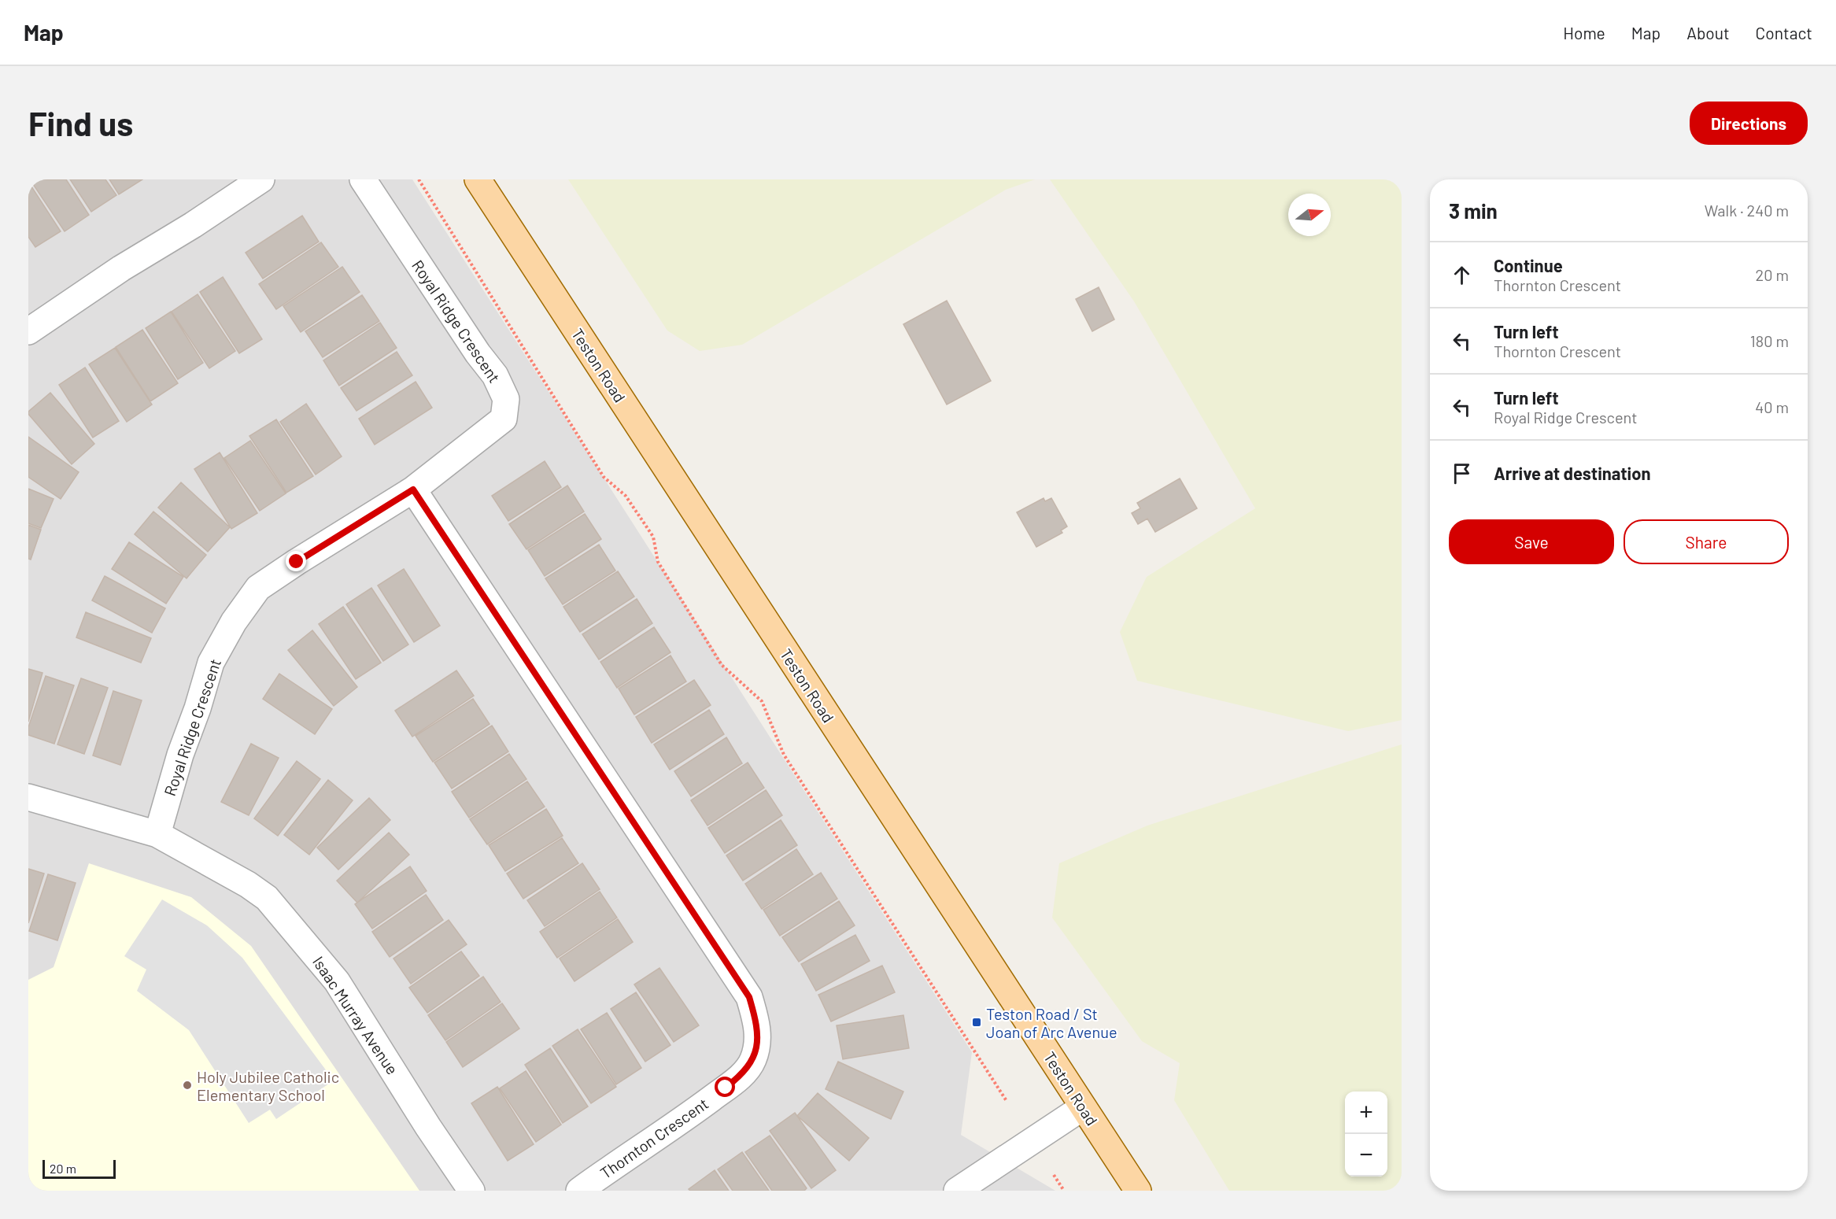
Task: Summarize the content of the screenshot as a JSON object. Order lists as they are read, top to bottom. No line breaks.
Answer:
{"streets":{"main road":["Teston Road"],"street":["Royal Ridge Crescent","Isaac Murray Avenue","Thornton Crescent"]},"crossings":[["Royal Ridge Crescent","Isaac Murray Avenue"],["Royal Ridge Crescent","Thornton Crescent"]],"places":{"transit":["Teston Road / St Joan of Arc Avenue"],"other":["Holy Jubilee Catholic Elementary School"]},"scale_bar":"20 m","north":"right","page":{"header":"Map","nav":["Home","Map","About","Contact"],"buttons":["Directions",["Save","Share"]],"title":"Find us","heading":["3 min","Walk · 240 m"],"list":[["Continue","Thornton Crescent","20 m"],["Turn left","Thornton Crescent","180 m"],["Turn left","Royal Ridge Crescent","40 m"],"Arrive at destination"],"map_buttons":["+","−"],"scale":"20 m"}}
